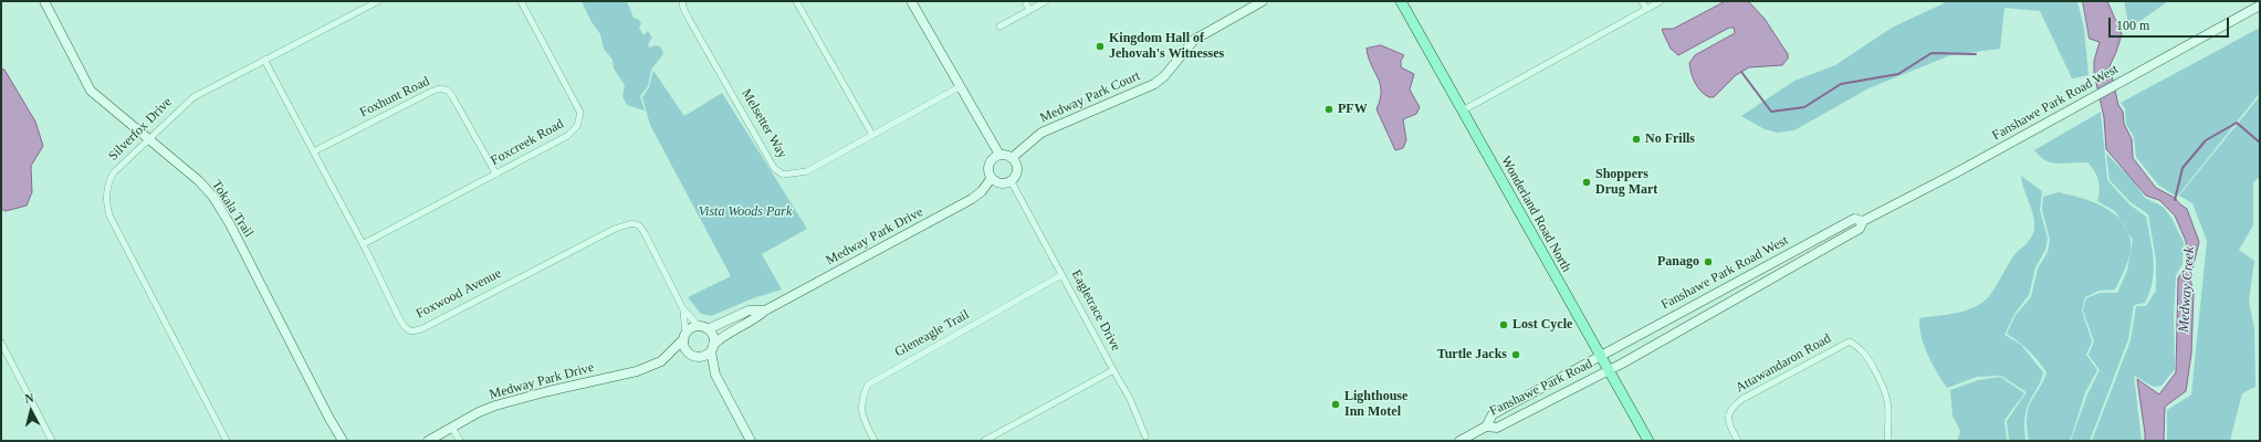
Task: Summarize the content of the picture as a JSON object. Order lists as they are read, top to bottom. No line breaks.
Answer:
{"streets":{"main road":["Wonderland Road North"],"street":["Foxhunt Road","Medway Park Court","Fanshawe Park Road West","Melsetter Way","Silverfox Drive","Foxcreek Road","Tokala Trail","Medway Park Drive","Foxwood Avenue","Eagletrace Drive","Gleneagle Trail","Attawandaron Road","Fanshawe Park Road"]},"crossings":[["Foxhunt Road","Foxcreek Road"],["Foxhunt Road","Foxwood Avenue"],["Medway Park Court","Medway Park Drive"],["Medway Park Court","Eagletrace Drive"],["Fanshawe Park Road West","Wonderland Road North"],["Fanshawe Park Road West","Fanshawe Park Road"],["Silverfox Drive","Tokala Trail"],["Silverfox Drive","Foxwood Avenue"],["Foxcreek Road","Foxwood Avenue"],["Wonderland Road North","Fanshawe Park Road"],["Medway Park Drive","Foxwood Avenue"],["Medway Park Drive","Eagletrace Drive"],["Eagletrace Drive","Gleneagle Trail"]],"water":["Medway Creek"],"parks":["Vista Woods Park"],"places":["Kingdom Hall of Jehovah's Witnesses","PFW","No Frills","Shoppers Drug Mart","Panago","Lost Cycle","Turtle Jacks","Lighthouse Inn Motel"],"scale_bar":"100 m","north":"top"}
